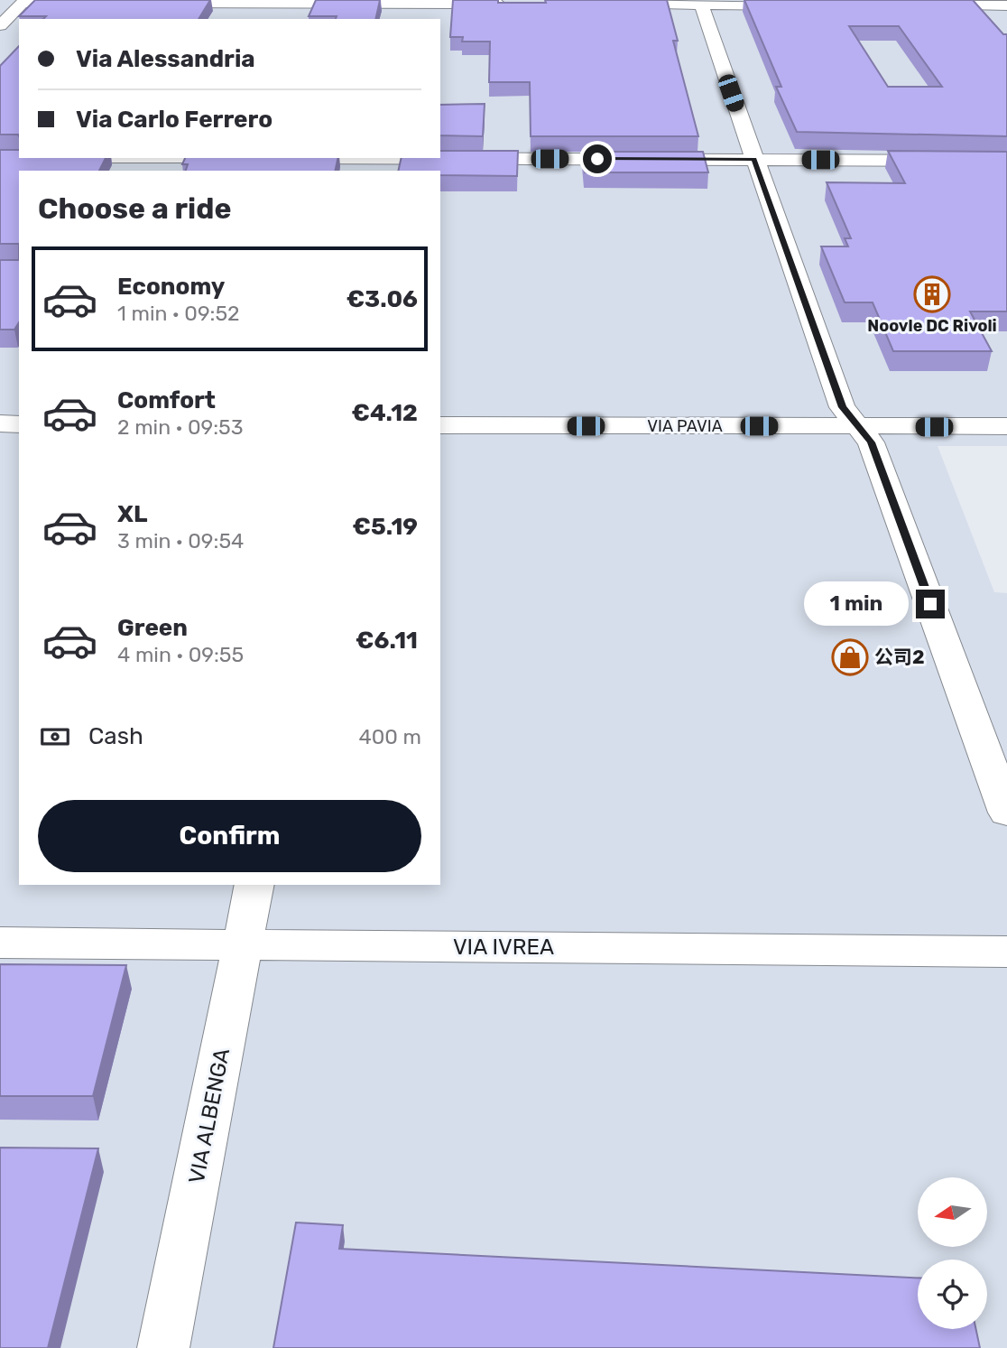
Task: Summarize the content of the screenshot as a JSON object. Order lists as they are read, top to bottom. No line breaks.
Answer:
{"streets":{"street":["VIA PAVIA","VIA IVREA","VIA ALBENGA"]},"crossings":[["VIA IVREA","VIA ALBENGA"]],"places":{"building":["Noovle DC Rivoli"],"shop":["公司2"]},"north":"left","page":{"banner":["Via Alessandria","Via Carlo Ferrero"],"heading":"Choose a ride","list":[{"name":"Economy","note":"1 min · 09:52","value":"€3.06"},{"name":"Comfort","note":"2 min · 09:53","value":"€4.12"},{"name":"XL","note":"3 min · 09:54","value":"€5.19"},{"name":"Green","note":"4 min · 09:55","value":"€6.11"}],"bubble":"1 min","pay":["Cash","400 m"],"buttons":"Confirm"}}
